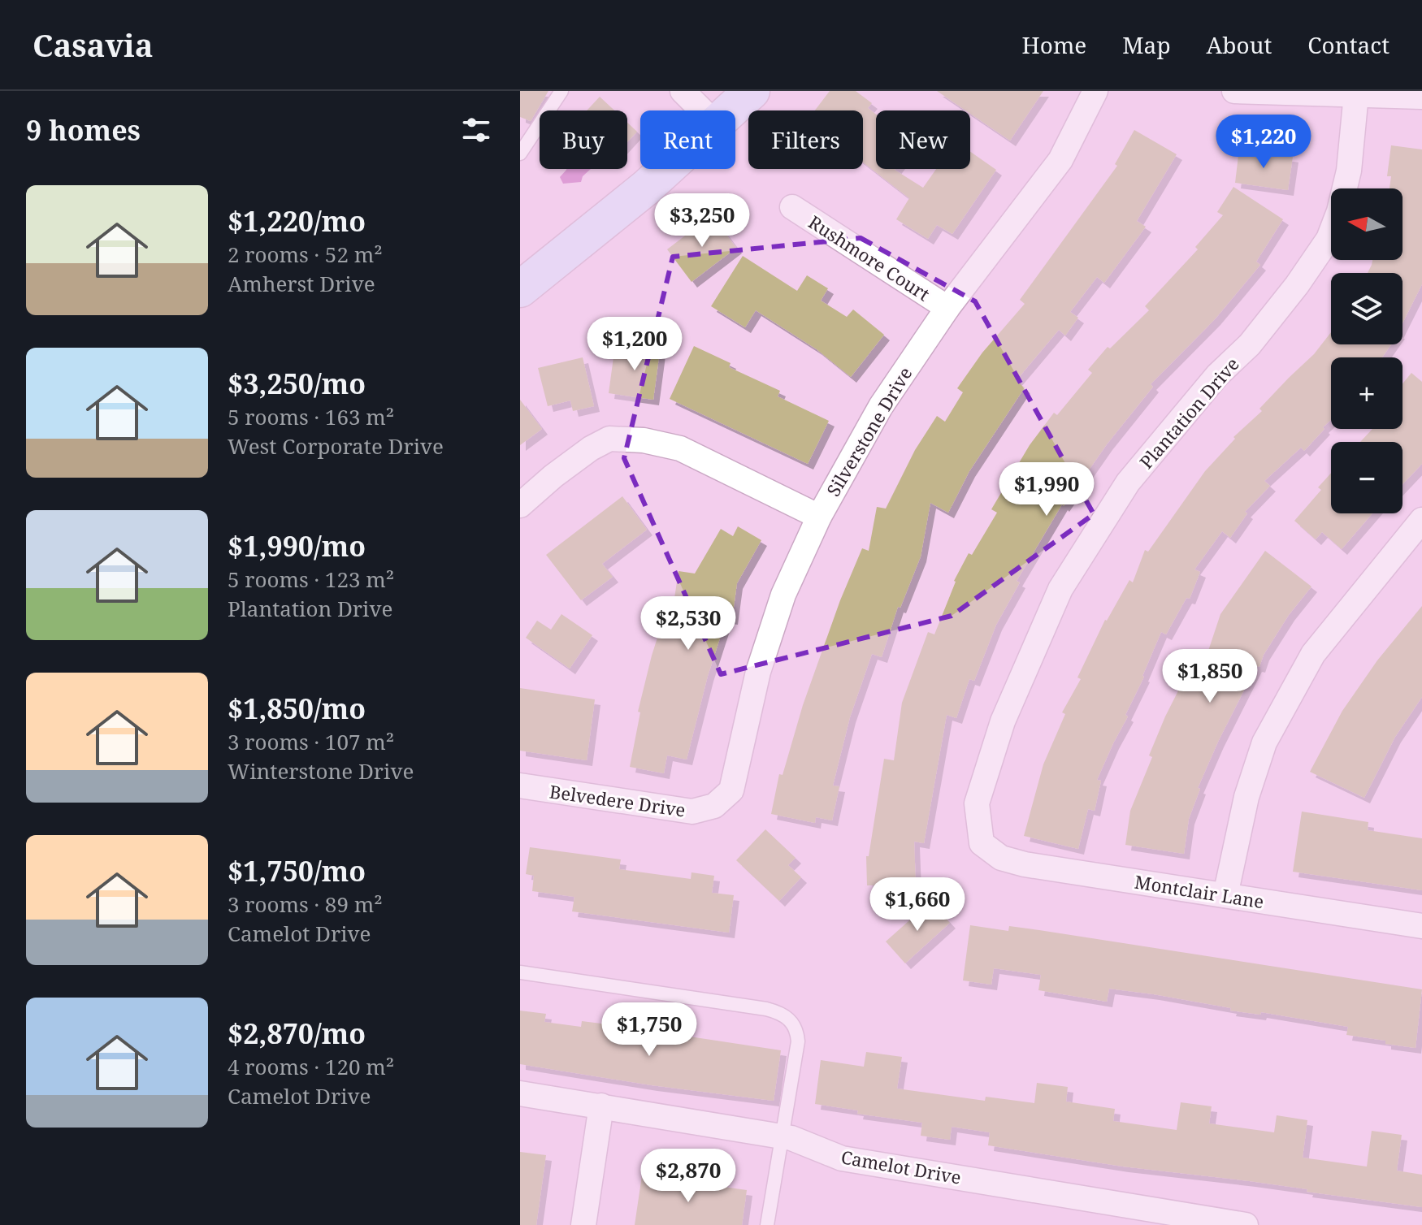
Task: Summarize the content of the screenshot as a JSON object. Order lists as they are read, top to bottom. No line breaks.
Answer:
{"streets":{"street":["Rushmore Court","Plantation Drive","Silverstone Drive","Belvedere Drive","Montclair Lane","Camelot Drive"]},"crossings":[["Rushmore Court","Silverstone Drive"],["Plantation Drive","Montclair Lane"],["Silverstone Drive","Belvedere Drive"]],"north":"left","page":{"header":"Casavia","nav":["Home","Map","About","Contact"],"heading":"9 homes","chip":["Buy","Rent","Filters","New"],"price":["$1,220","$3,250","$1,200","$1,990","$2,530","$1,850","$1,660","$1,750","$2,870"],"list":[{"name":"$1,220/mo","note":"2 rooms · 52 m² · Amherst Drive"},{"name":"$3,250/mo","note":"5 rooms · 163 m² · West Corporate Drive"},{"name":"$1,990/mo","note":"5 rooms · 123 m² · Plantation Drive"},{"name":"$1,850/mo","note":"3 rooms · 107 m² · Winterstone Drive"},{"name":"$1,750/mo","note":"3 rooms · 89 m² · Camelot Drive"},{"name":"$2,870/mo","note":"4 rooms · 120 m² · Camelot Drive"}],"map_buttons":["+","−"]}}
